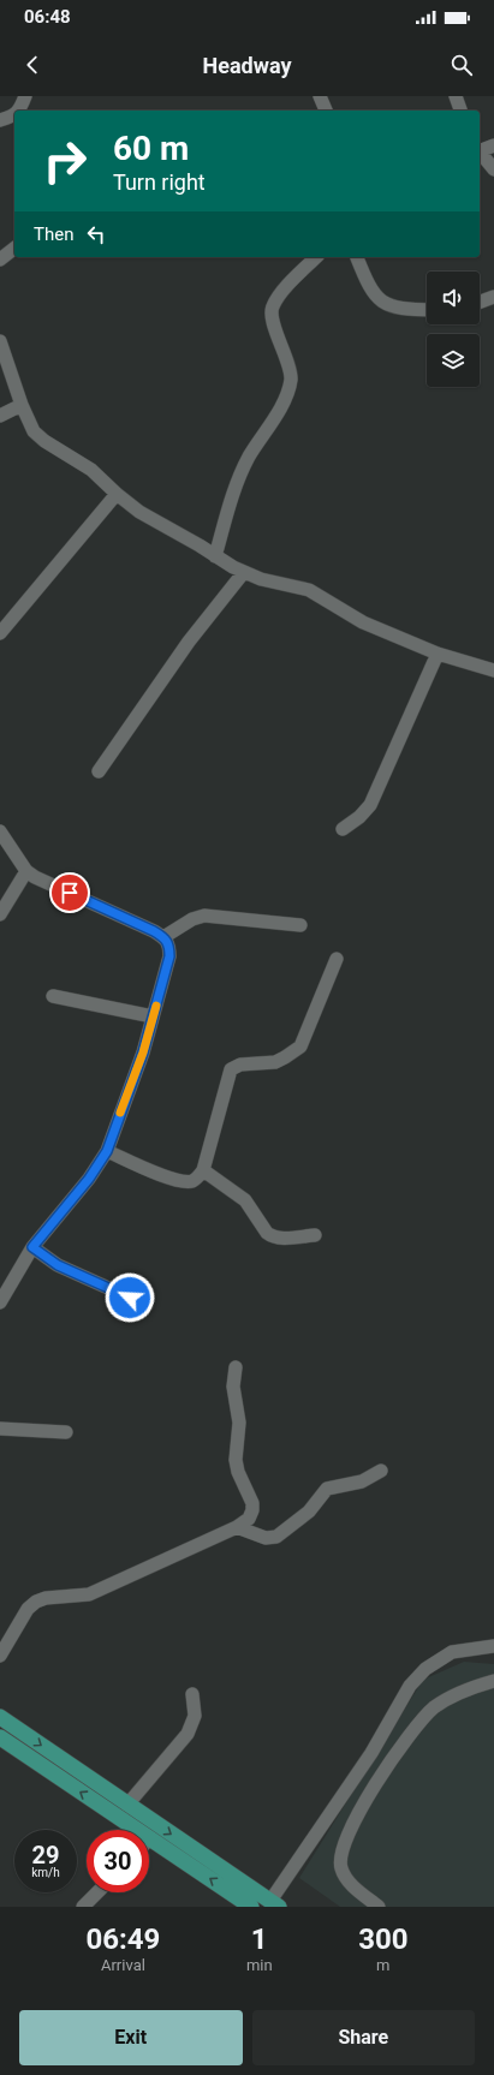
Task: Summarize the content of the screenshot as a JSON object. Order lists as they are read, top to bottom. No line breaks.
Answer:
{"page":{"status":"06:48","header":"Headway","turn":["60 m","Turn right"],"then":"Then","speed":"29 km/h","limit":"30","eta":["06:49","Arrival","1","min","300","m"],"buttons":["Exit","Share"]}}
